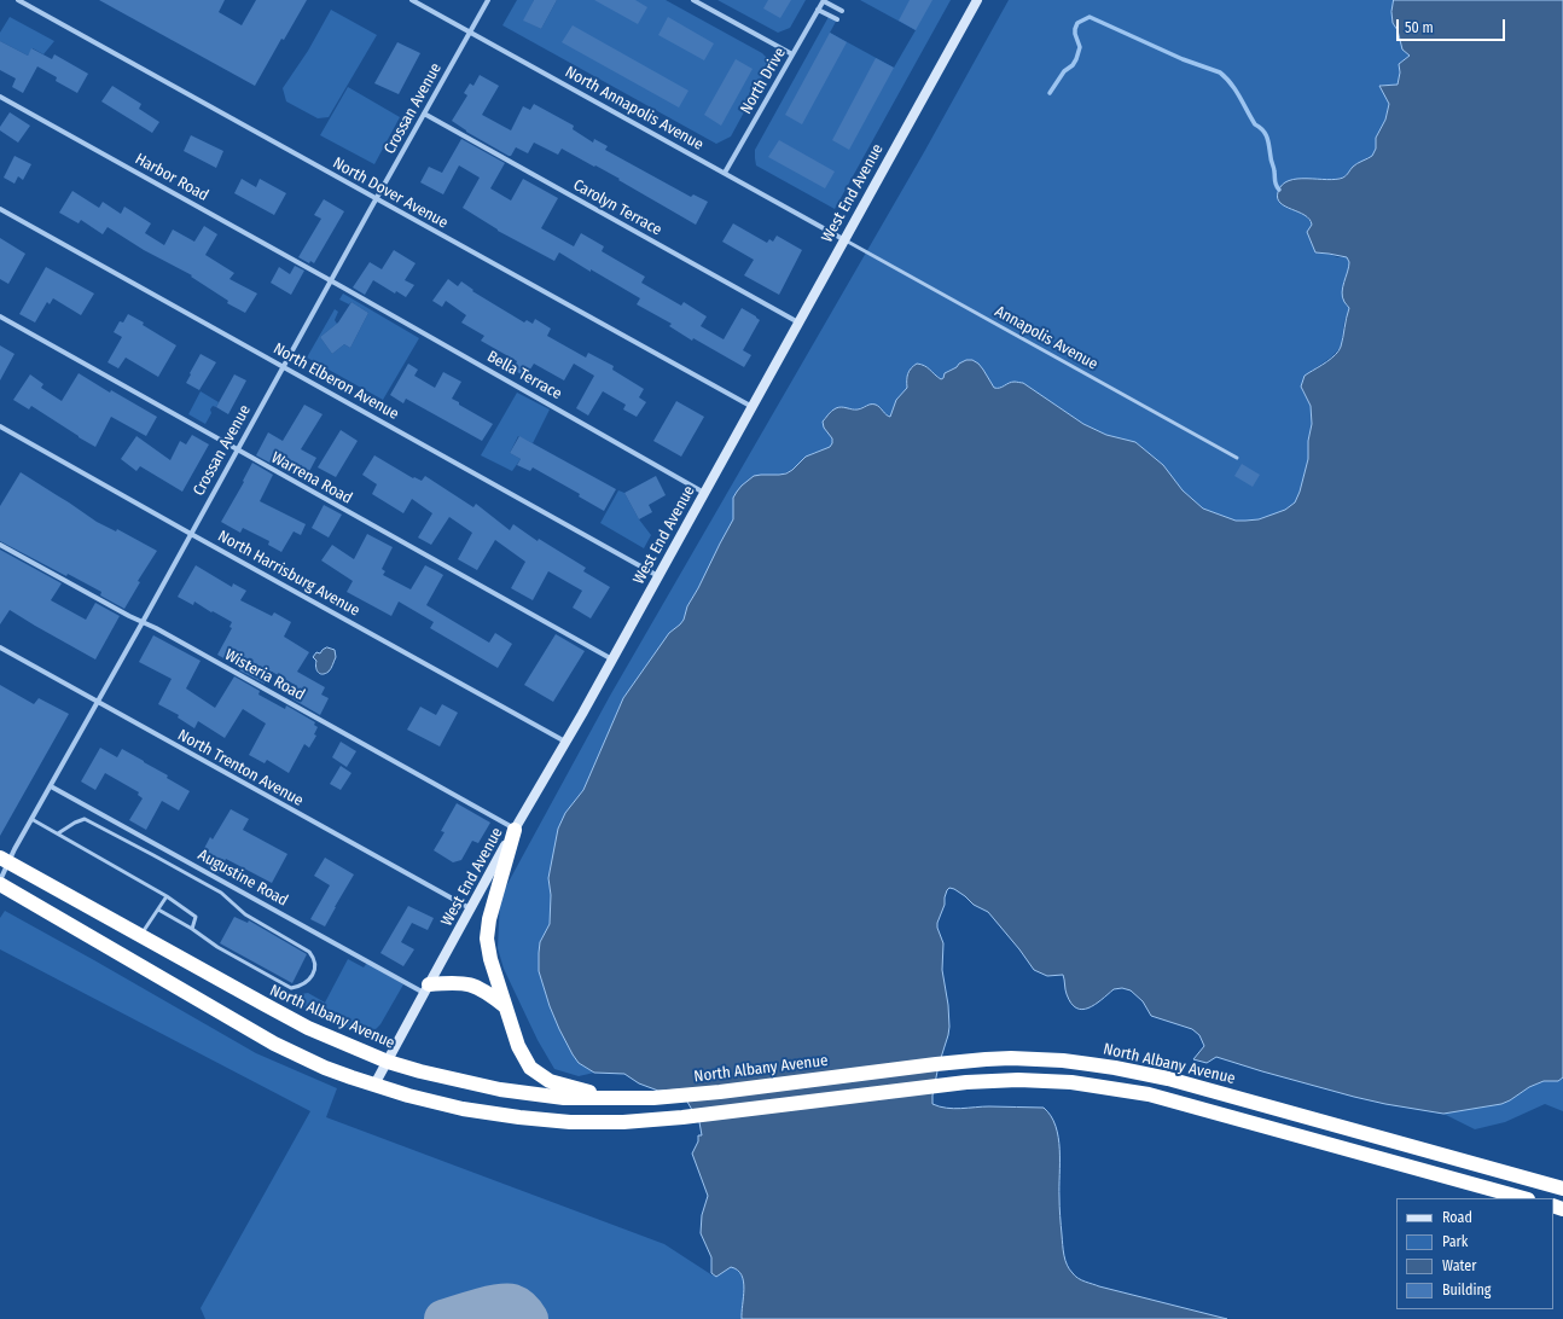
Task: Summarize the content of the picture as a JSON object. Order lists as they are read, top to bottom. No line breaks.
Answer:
{"streets":{"highway":["North Albany Avenue"],"main road":["West End Avenue"],"street":["North Drive","Crossan Avenue","North Annapolis Avenue","Harbor Road","North Dover Avenue","Carolyn Terrace","Bella Terrace","North Elberon Avenue","Warrena Road","North Harrisburg Avenue","Wisteria Road","North Trenton Avenue","Augustine Road"],"lane":["Annapolis Avenue"]},"crossings":[["North Drive","North Annapolis Avenue"],["Crossan Avenue","North Annapolis Avenue"],["Crossan Avenue","Harbor Road"],["Crossan Avenue","North Dover Avenue"],["Crossan Avenue","Carolyn Terrace"],["Crossan Avenue","Bella Terrace"],["Crossan Avenue","North Elberon Avenue"],["Crossan Avenue","Warrena Road"],["Crossan Avenue","North Harrisburg Avenue"],["Crossan Avenue","Wisteria Road"],["Crossan Avenue","North Trenton Avenue"],["Crossan Avenue","Augustine Road"],["Crossan Avenue","North Albany Avenue"],["North Annapolis Avenue","West End Avenue"],["North Annapolis Avenue","Annapolis Avenue"],["Harbor Road","Bella Terrace"],["North Dover Avenue","West End Avenue"],["West End Avenue","Carolyn Terrace"],["West End Avenue","Annapolis Avenue"],["West End Avenue","Bella Terrace"],["West End Avenue","North Elberon Avenue"],["West End Avenue","Warrena Road"],["West End Avenue","North Harrisburg Avenue"],["West End Avenue","Wisteria Road"],["West End Avenue","North Trenton Avenue"],["West End Avenue","Augustine Road"],["West End Avenue","North Albany Avenue"]],"legend":["Road","Park","Water","Building"],"scale_bar":"50 m"}
